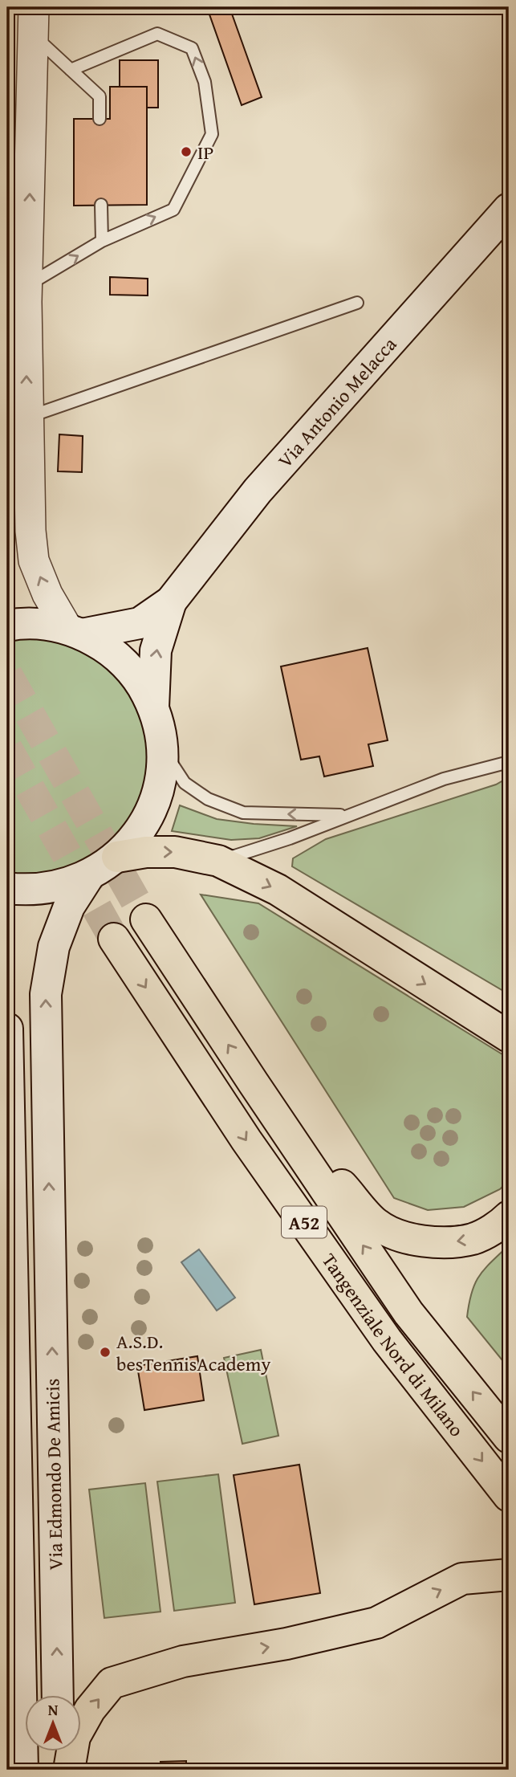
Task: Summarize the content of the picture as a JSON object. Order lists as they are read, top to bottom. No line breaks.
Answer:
{"streets":{"highway":["A52","Tangenziale Nord di Milano"],"main road":["Via Antonio Melacca","Via Edmondo De Amicis"]},"places":["IP","A.S.D. besTennisAcademy"],"north":"top"}
